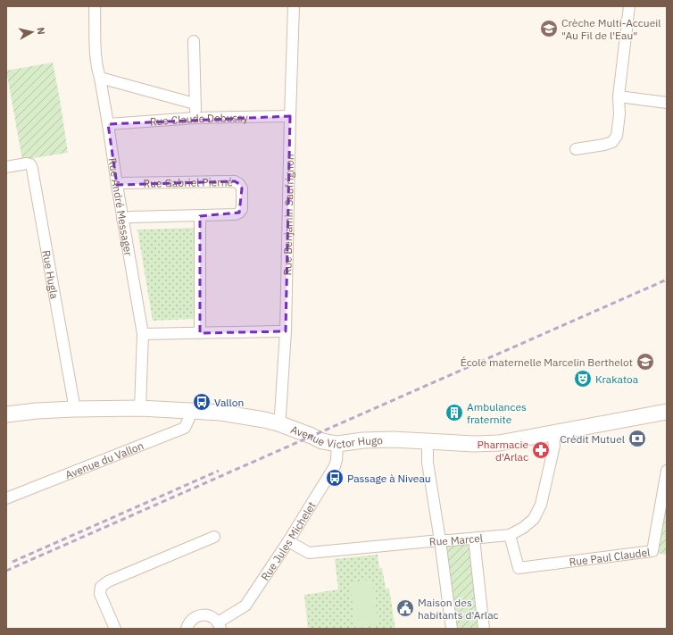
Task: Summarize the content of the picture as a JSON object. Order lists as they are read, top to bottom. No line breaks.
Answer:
{"streets":{"street":["Rue Claude Debussy","Rue Gabriel Pierné","Rue André Messager","Rue Benjamin Saufrignon","Rue Hugla","Avenue Victor Hugo","Avenue du Vallon","Rue Marcel","Rue Jules Michelet","Rue Paul Claudel"]},"crossings":[["Rue Claude Debussy","Rue André Messager"],["Rue Claude Debussy","Rue Benjamin Saufrignon"],["Rue Gabriel Pierné","Rue André Messager"],["Rue André Messager","Avenue Victor Hugo"],["Rue Benjamin Saufrignon","Avenue Victor Hugo"],["Rue Hugla","Avenue Victor Hugo"],["Avenue Victor Hugo","Avenue du Vallon"],["Avenue Victor Hugo","Rue Marcel"],["Avenue Victor Hugo","Rue Jules Michelet"],["Rue Marcel","Rue Jules Michelet"],["Rue Marcel","Rue Paul Claudel"]],"places":{"school or university":["Crèche Multi-Accueil \"Au Fil de l'Eau\"","École maternelle Marcelin Berthelot"],"theatre":["Krakatoa"],"bus stop":["Vallon","Passage à Niveau"],"building":["Ambulances fraternite"],"bank":["Crédit Mutuel"],"pharmacy":["Pharmacie d'Arlac"],"public building":["Maison des habitants d'Arlac"]},"north":"right"}
